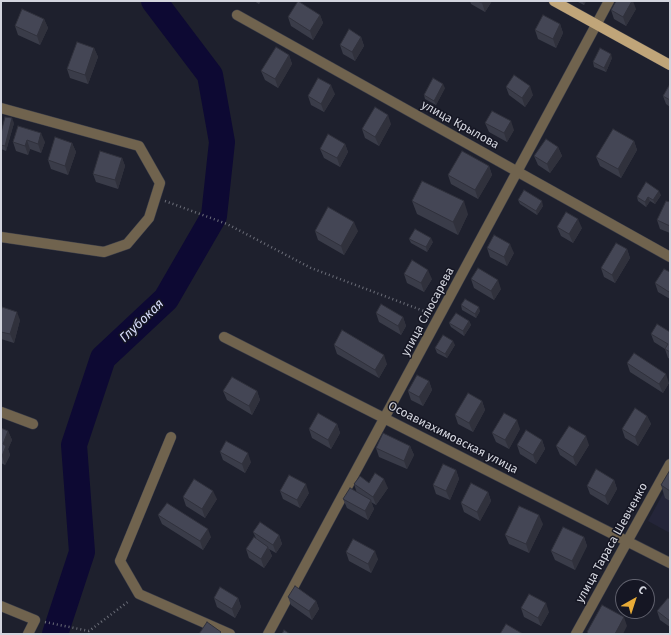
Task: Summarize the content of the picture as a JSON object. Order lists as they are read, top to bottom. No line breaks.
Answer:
{"streets":{"street":["улица Крылова","улица Слюсарева","Осоавиахимовская улица","улица Тараса Шевченко"]},"crossings":[["улица Крылова","улица Слюсарева"],["улица Слюсарева","Осоавиахимовская улица"],["Осоавиахимовская улица","улица Тараса Шевченко"]],"water":["Глубокая"],"north":"top right"}
